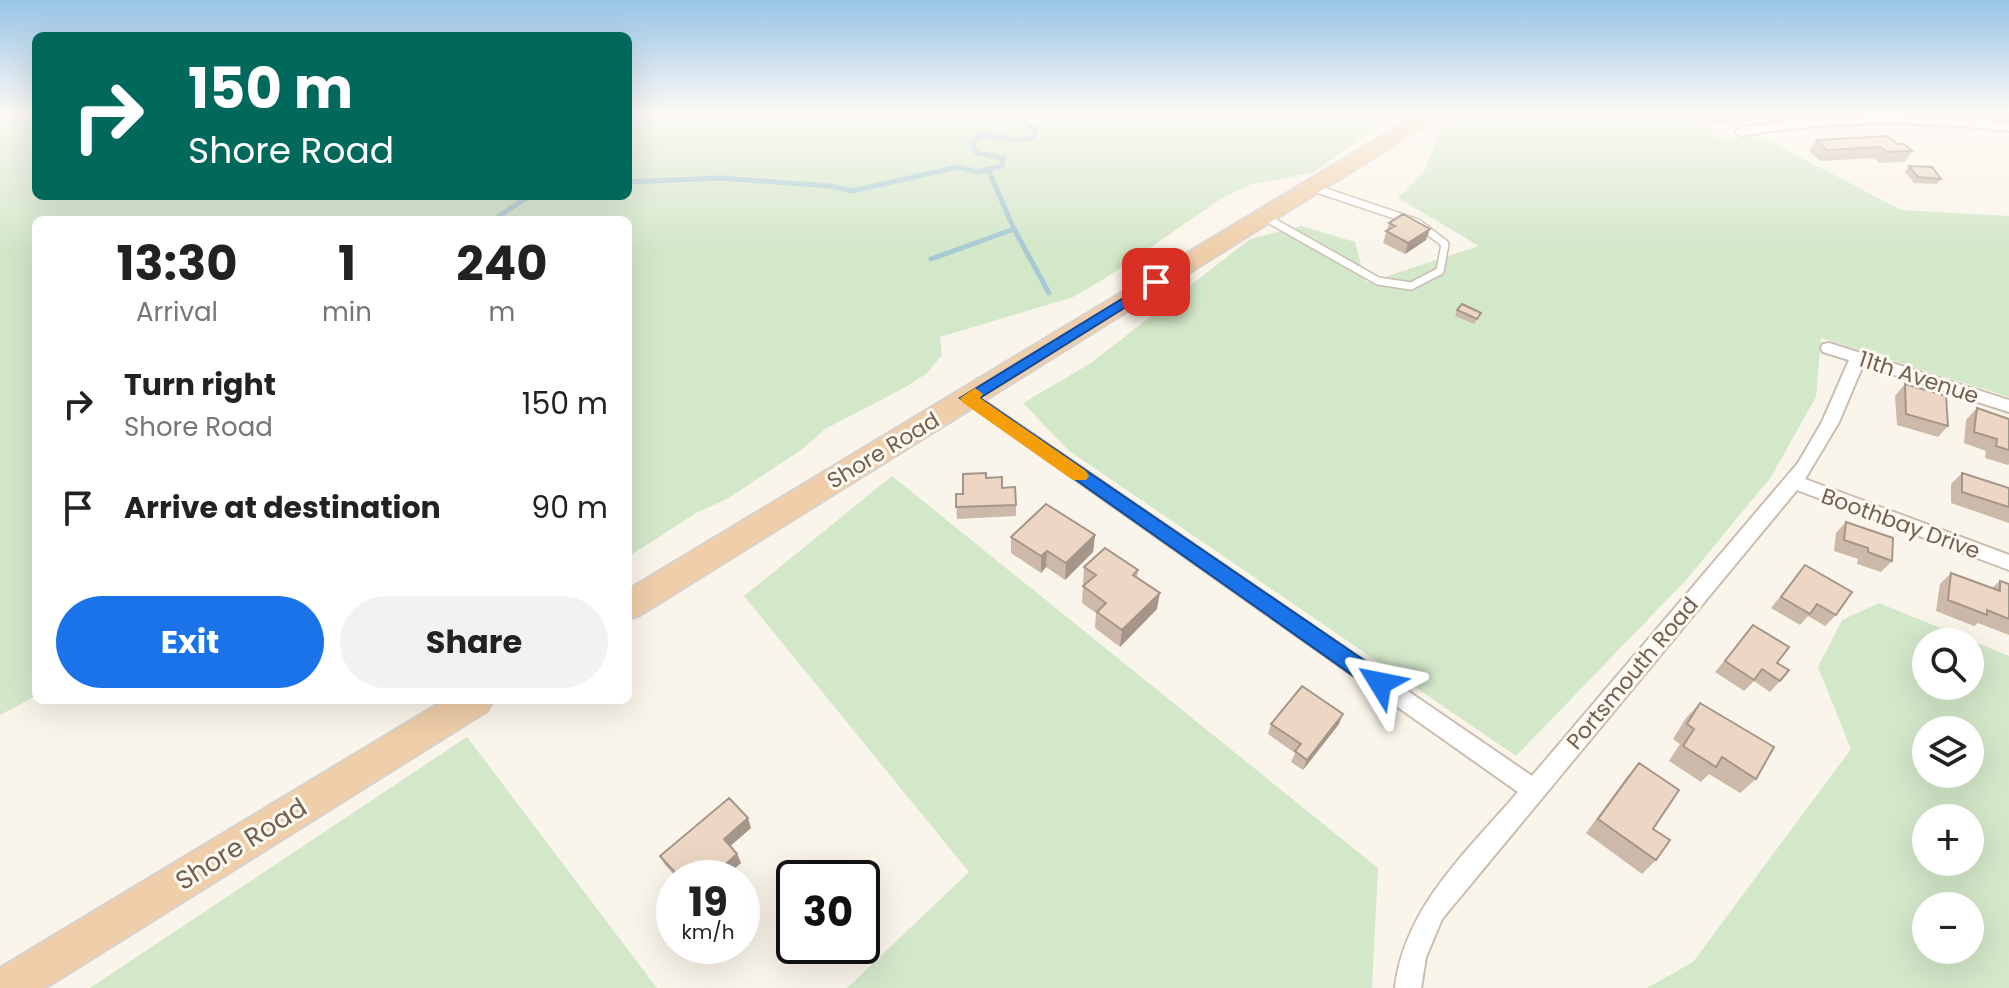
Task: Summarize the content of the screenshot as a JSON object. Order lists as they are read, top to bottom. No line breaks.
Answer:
{"streets":{"highway":["Shore Road"],"street":["11th Avenue","Boothbay Drive","Portsmouth Road"]},"crossings":[["11th Avenue","Portsmouth Road"],["Boothbay Drive","Portsmouth Road"]],"page":{"turn":["150 m","Shore Road"],"eta":["13:30","Arrival","1","min","240","m"],"list":[{"name":"Turn right","note":"Shore Road","value":"150 m"},{"name":"Arrive at destination","value":"90 m"}],"buttons":["Exit","Share"],"map_buttons":["+","−"],"speed":"19 km/h","limit":"30"}}
